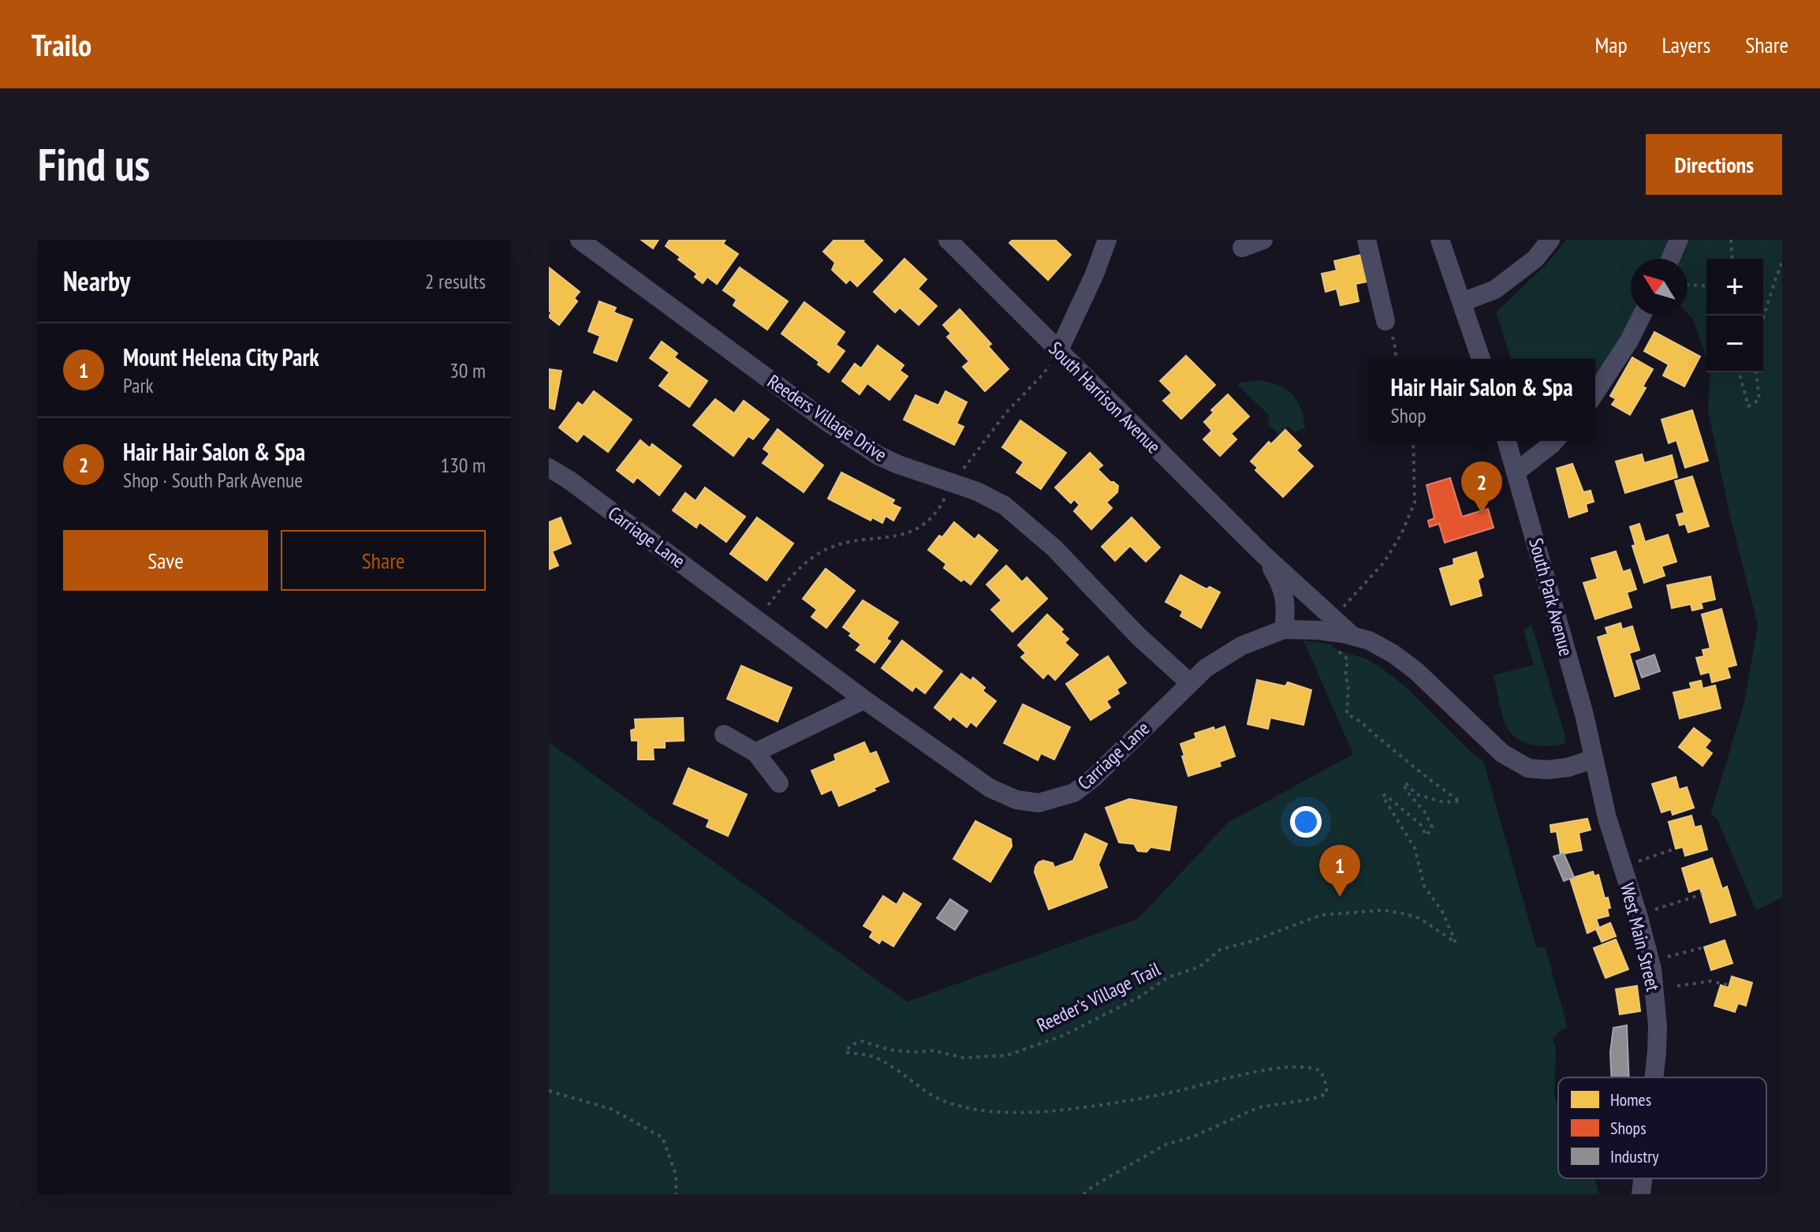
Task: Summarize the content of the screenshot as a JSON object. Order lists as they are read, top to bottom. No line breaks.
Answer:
{"streets":{"street":["South Harrison Avenue","Reeders Village Drive","Carriage Lane","South Park Avenue","West Main Street"],"path":["Reeder's Village Trail"]},"crossings":[["South Harrison Avenue","Carriage Lane"],["Reeders Village Drive","Carriage Lane"],["Carriage Lane","South Park Avenue"],["Carriage Lane","West Main Street"],["Carriage Lane","Reeder's Village Trail"],["South Park Avenue","West Main Street"]],"legend":["Homes","Shops","Industry"],"north":"top left","page":{"header":"Trailo","nav":["Map","Layers","Share"],"buttons":["Directions",["Save","Share"]],"title":"Find us","heading":["Nearby","2 results"],"map_buttons":["+","−"],"list":[{"mark":"1","name":"Mount Helena City Park","note":"Park","value":"30 m"},{"mark":"2","name":"Hair Hair Salon & Spa","note":"Shop · South Park Avenue","value":"130 m"}],"popup":["Hair Hair Salon & Spa","Shop"],"pins":["2","1"]}}
